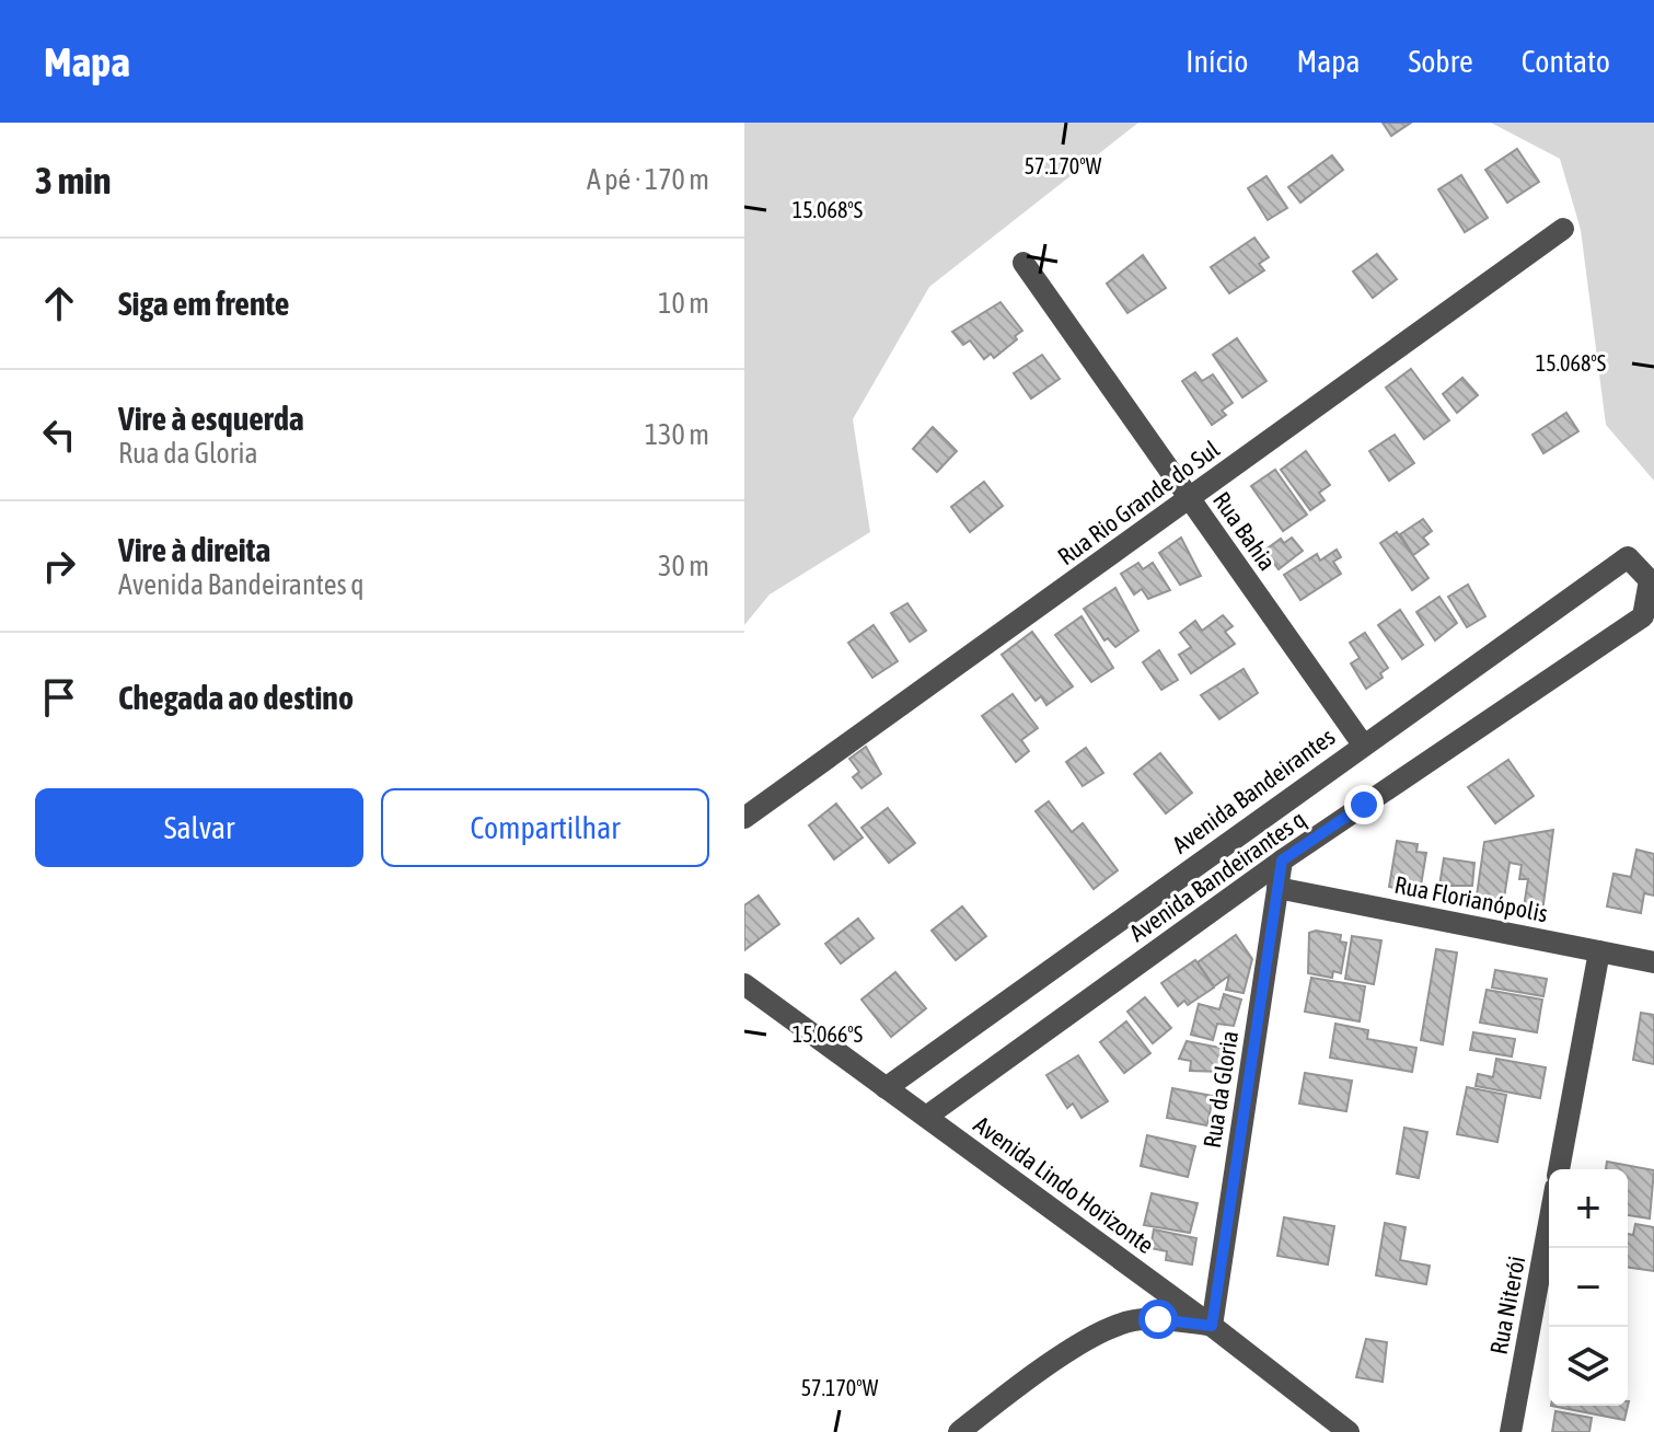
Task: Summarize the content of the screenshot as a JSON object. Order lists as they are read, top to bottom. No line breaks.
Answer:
{"streets":{"street":["Rua Rio Grande do Sul","Rua Bahia","Avenida Bandeirantes","Avenida Bandeirantes q","Rua Florianópolis","Rua da Gloria","Avenida Lindo Horizonte","Rua Niterói"]},"crossings":[["Rua Rio Grande do Sul","Rua Bahia"],["Rua Bahia","Avenida Bandeirantes"],["Avenida Bandeirantes","Avenida Bandeirantes q"],["Avenida Bandeirantes","Avenida Lindo Horizonte"],["Avenida Bandeirantes q","Rua da Gloria"],["Avenida Bandeirantes q","Avenida Lindo Horizonte"],["Rua Florianópolis","Rua da Gloria"],["Rua da Gloria","Avenida Lindo Horizonte"]],"page":{"header":"Mapa","nav":["Início","Mapa","Sobre","Contato"],"heading":["3 min","A pé · 170 m"],"list":[["Siga em frente","10 m"],["Vire à esquerda","Rua da Gloria","130 m"],["Vire à direita","Avenida Bandeirantes q","30 m"],"Chegada ao destino"],"buttons":["Salvar","Compartilhar"],"map_buttons":["+","−"]},"coordinates":["57.170°W","15.068°S","15.066°S"]}
